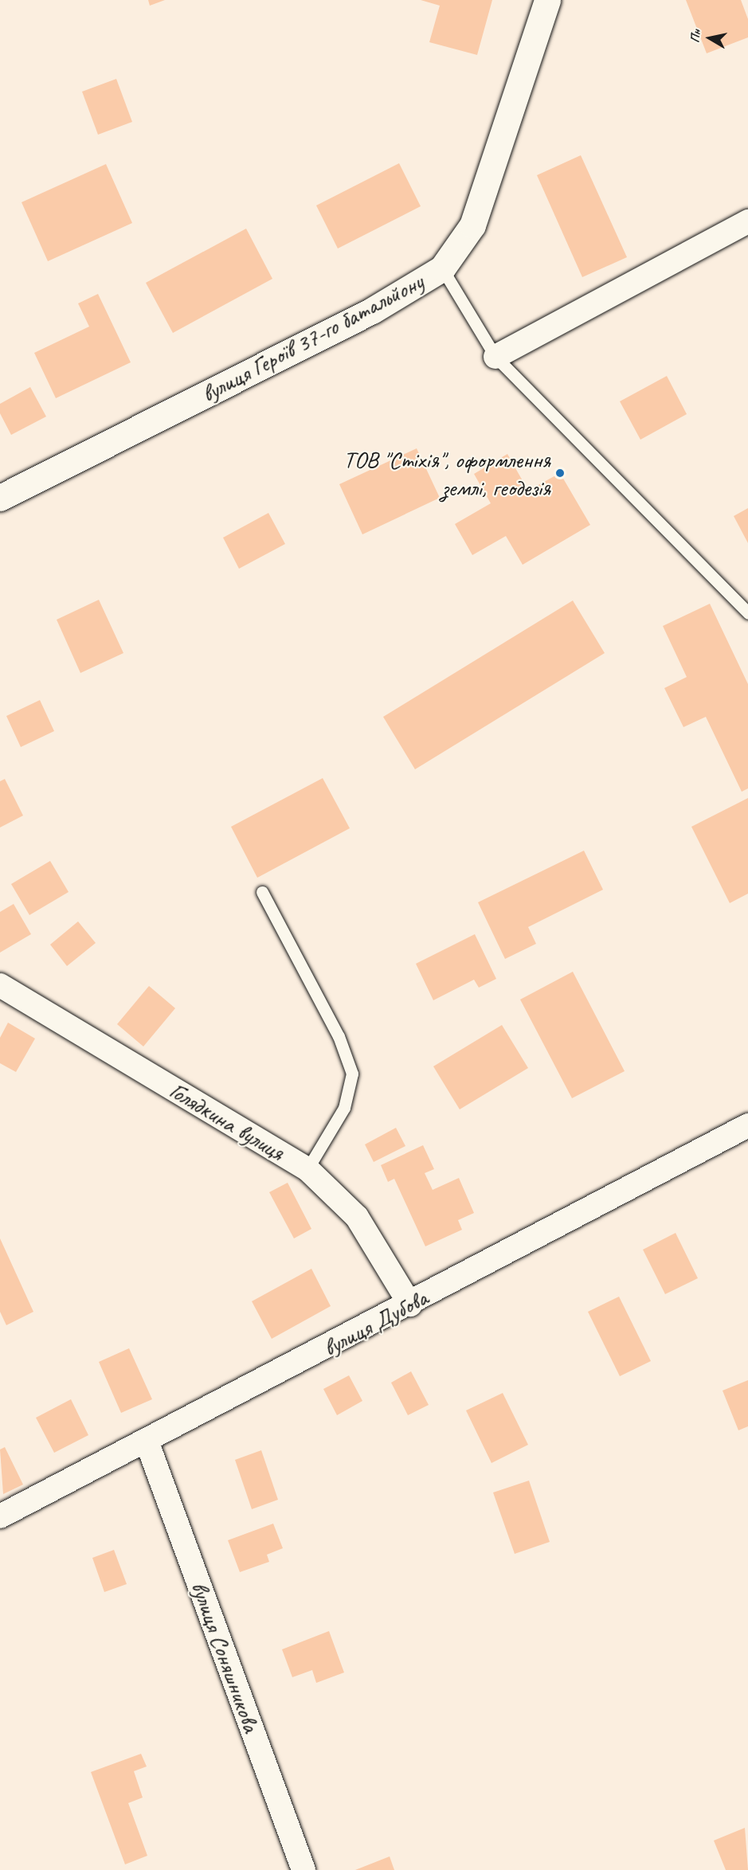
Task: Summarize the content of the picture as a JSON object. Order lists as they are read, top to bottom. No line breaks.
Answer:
{"streets":{"street":["вулиця Героїв 37-го батальйону","Голядкина вулиця","вулиця Дубова","вулиця Соняшникова"]},"crossings":[["Голядкина вулиця","вулиця Дубова"],["вулиця Дубова","вулиця Соняшникова"]],"places":["ТОВ \"Стіхія\", оформлення землі, геодезія"],"north":"left"}
